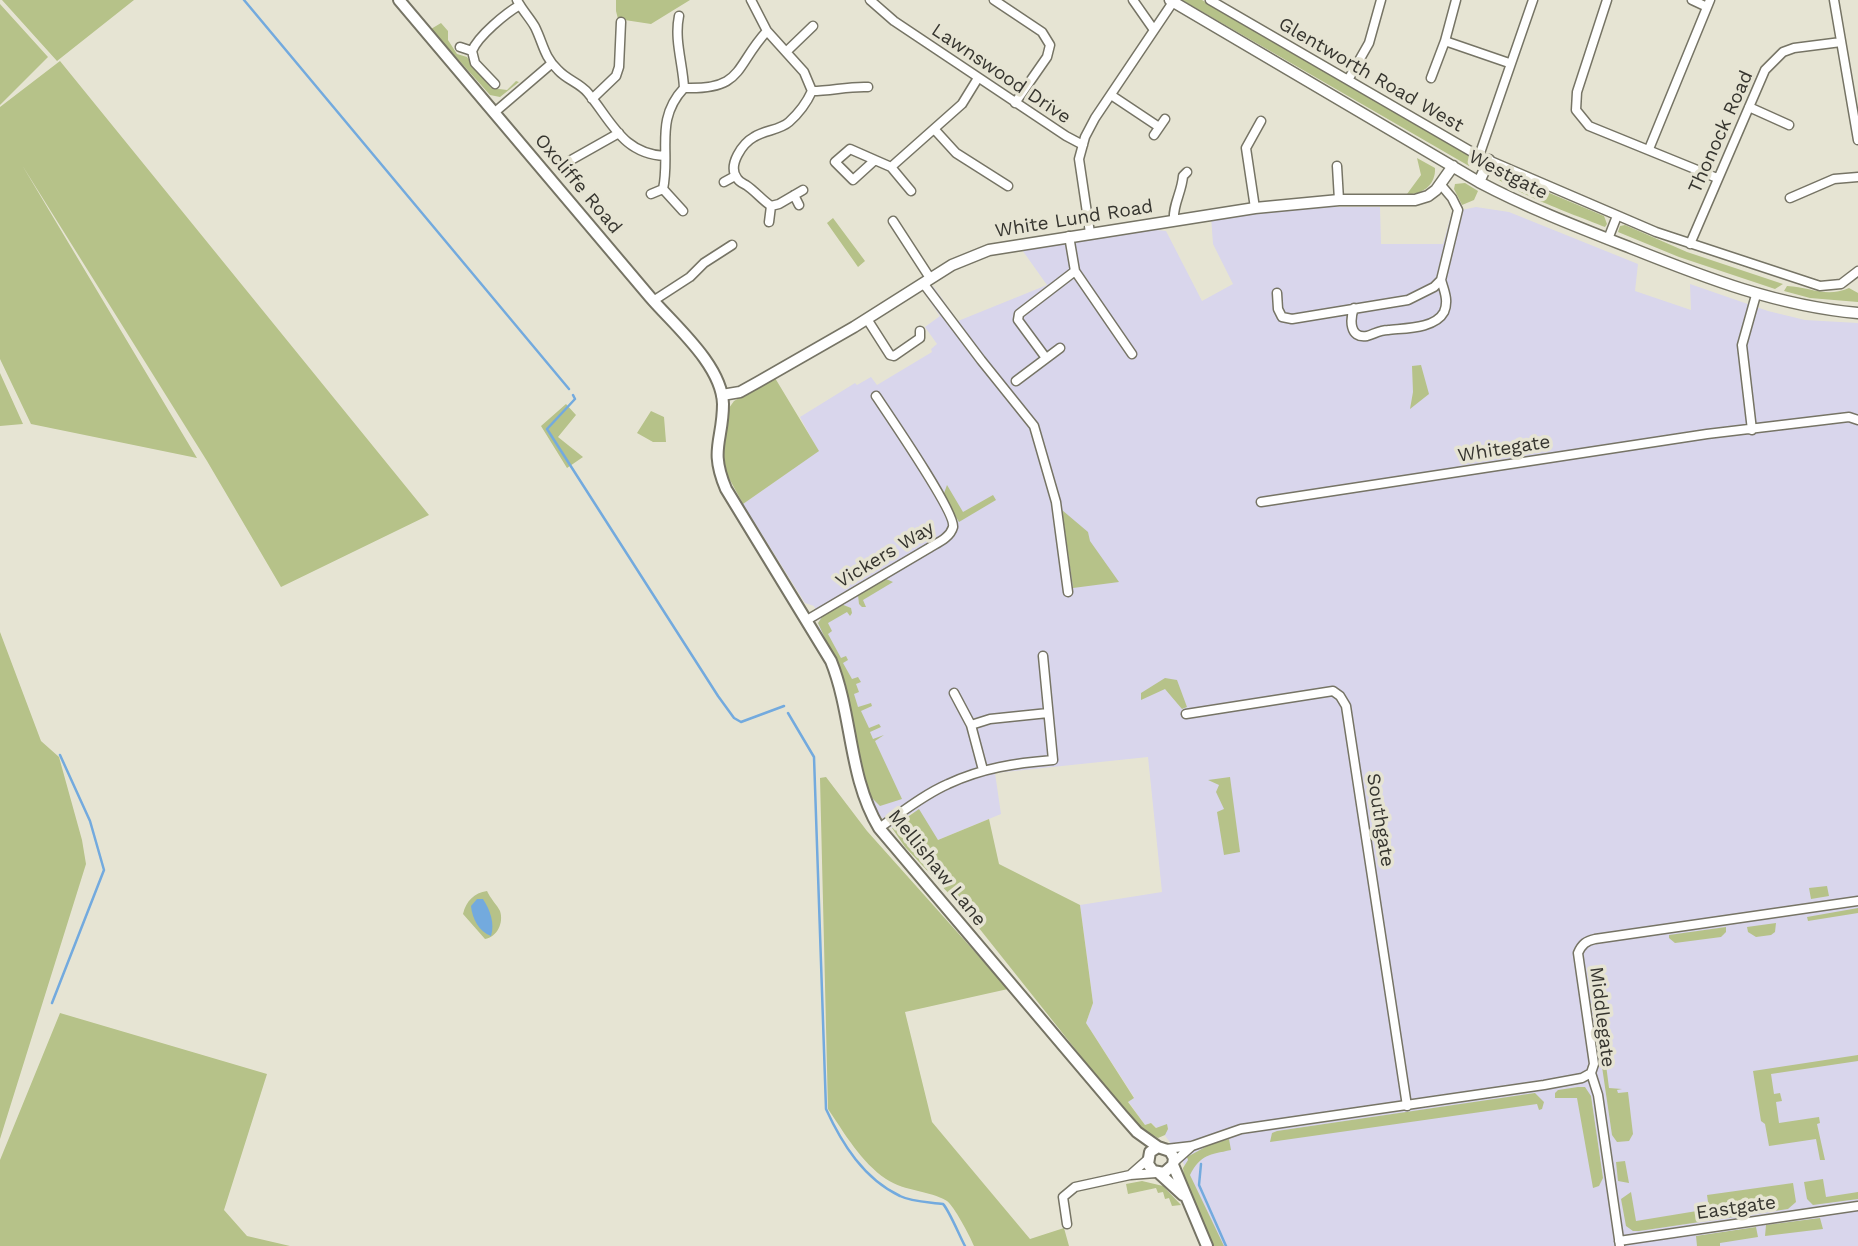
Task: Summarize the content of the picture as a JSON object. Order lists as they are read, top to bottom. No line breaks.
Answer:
{"streets":{"main road":["Oxcliffe Road","Mellishaw Lane"],"street":["Lawnswood Drive","Glentworth Road West","Thonock Road","Westgate","White Lund Road","Whitegate","Vickers Way","Southgate","Middlegate","Eastgate"]},"crossings":[["Glentworth Road West","Thonock Road"],["Oxcliffe Road","White Lund Road"],["Oxcliffe Road","Mellishaw Lane"],["White Lund Road","Mellishaw Lane"],["Vickers Way","Mellishaw Lane"],["Middlegate","Eastgate"]]}
